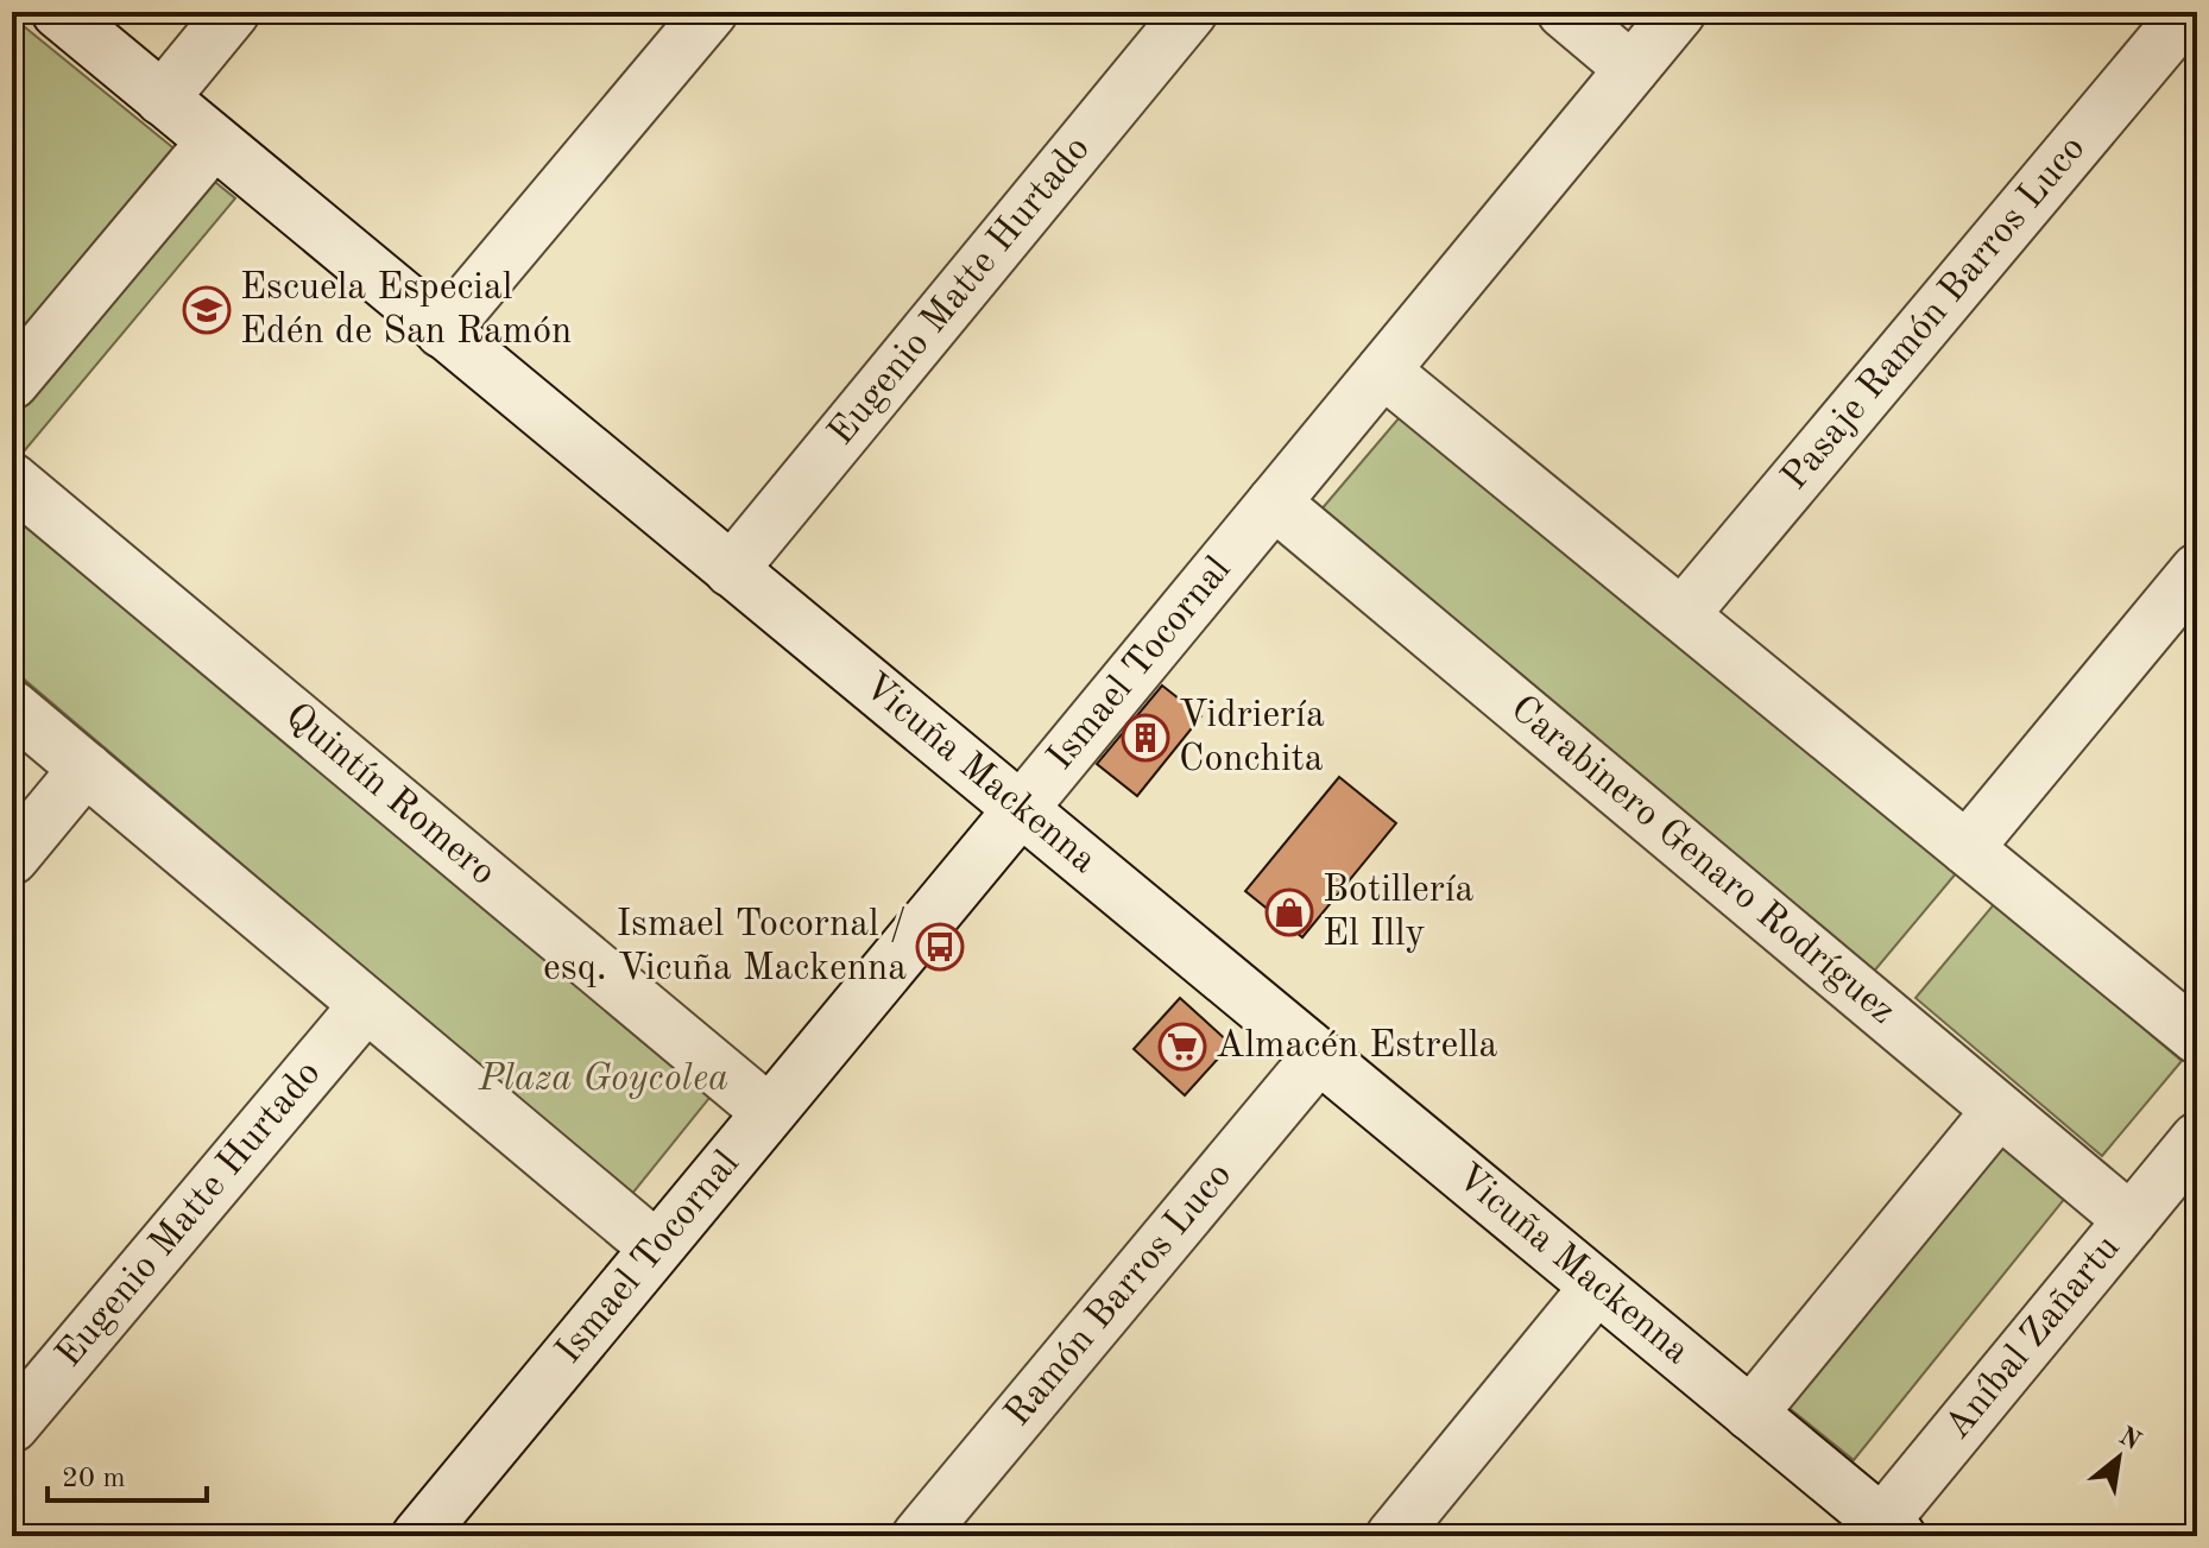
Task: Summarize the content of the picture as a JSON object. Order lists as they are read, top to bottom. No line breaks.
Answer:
{"streets":{"street":["Eugenio Matte Hurtado","Pasaje Ramón Barros Luco","Ismael Tocornal","Vicuña Mackenna","Quintín Romero","Carabinero Genaro Rodríguez","Ramón Barros Luco","Aníbal Zañartu"]},"crossings":[["Eugenio Matte Hurtado","Vicuña Mackenna"],["Ismael Tocornal","Vicuña Mackenna"],["Ismael Tocornal","Quintín Romero"],["Ismael Tocornal","Carabinero Genaro Rodríguez"],["Vicuña Mackenna","Ramón Barros Luco"],["Vicuña Mackenna","Aníbal Zañartu"],["Carabinero Genaro Rodríguez","Aníbal Zañartu"]],"parks":["Plaza Goycolea"],"places":{"school or university":["Escuela Especial Edén de San Ramón"],"building":["Vidriería Conchita"],"shop":["Botillería El Illy"],"bus stop":["Ismael Tocornal / esq. Vicuña Mackenna"],"supermarket":["Almacén Estrella"]},"scale_bar":"20 m","north":"top right"}
